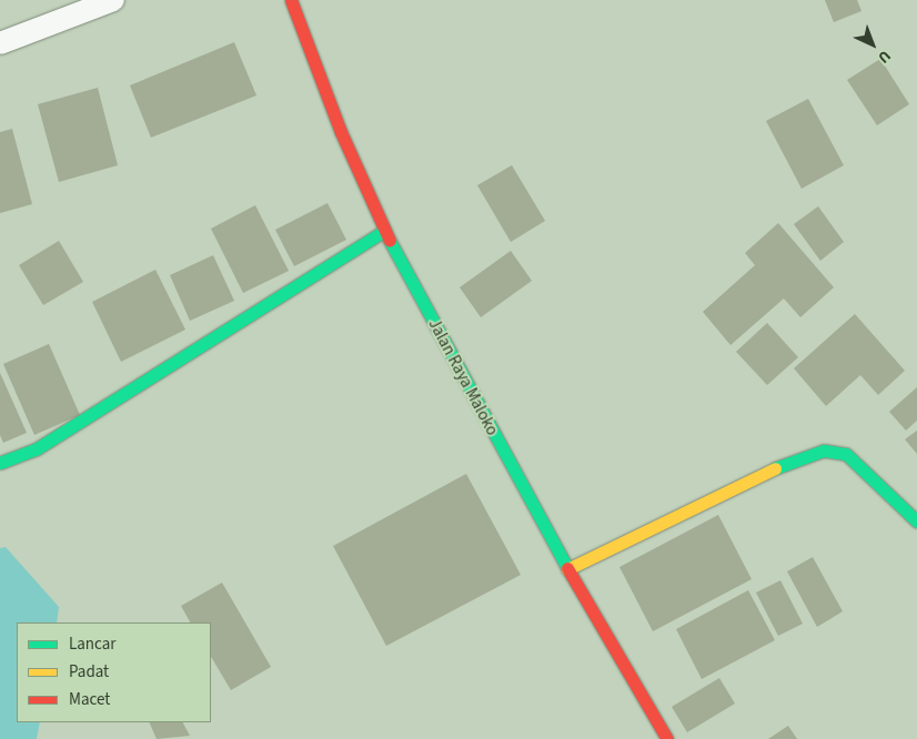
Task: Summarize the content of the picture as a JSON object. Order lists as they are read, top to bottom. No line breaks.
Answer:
{"streets":{"street":["Jalan Raya Maloko"]},"legend":["Lancar","Padat","Macet"],"north":"bottom right"}
